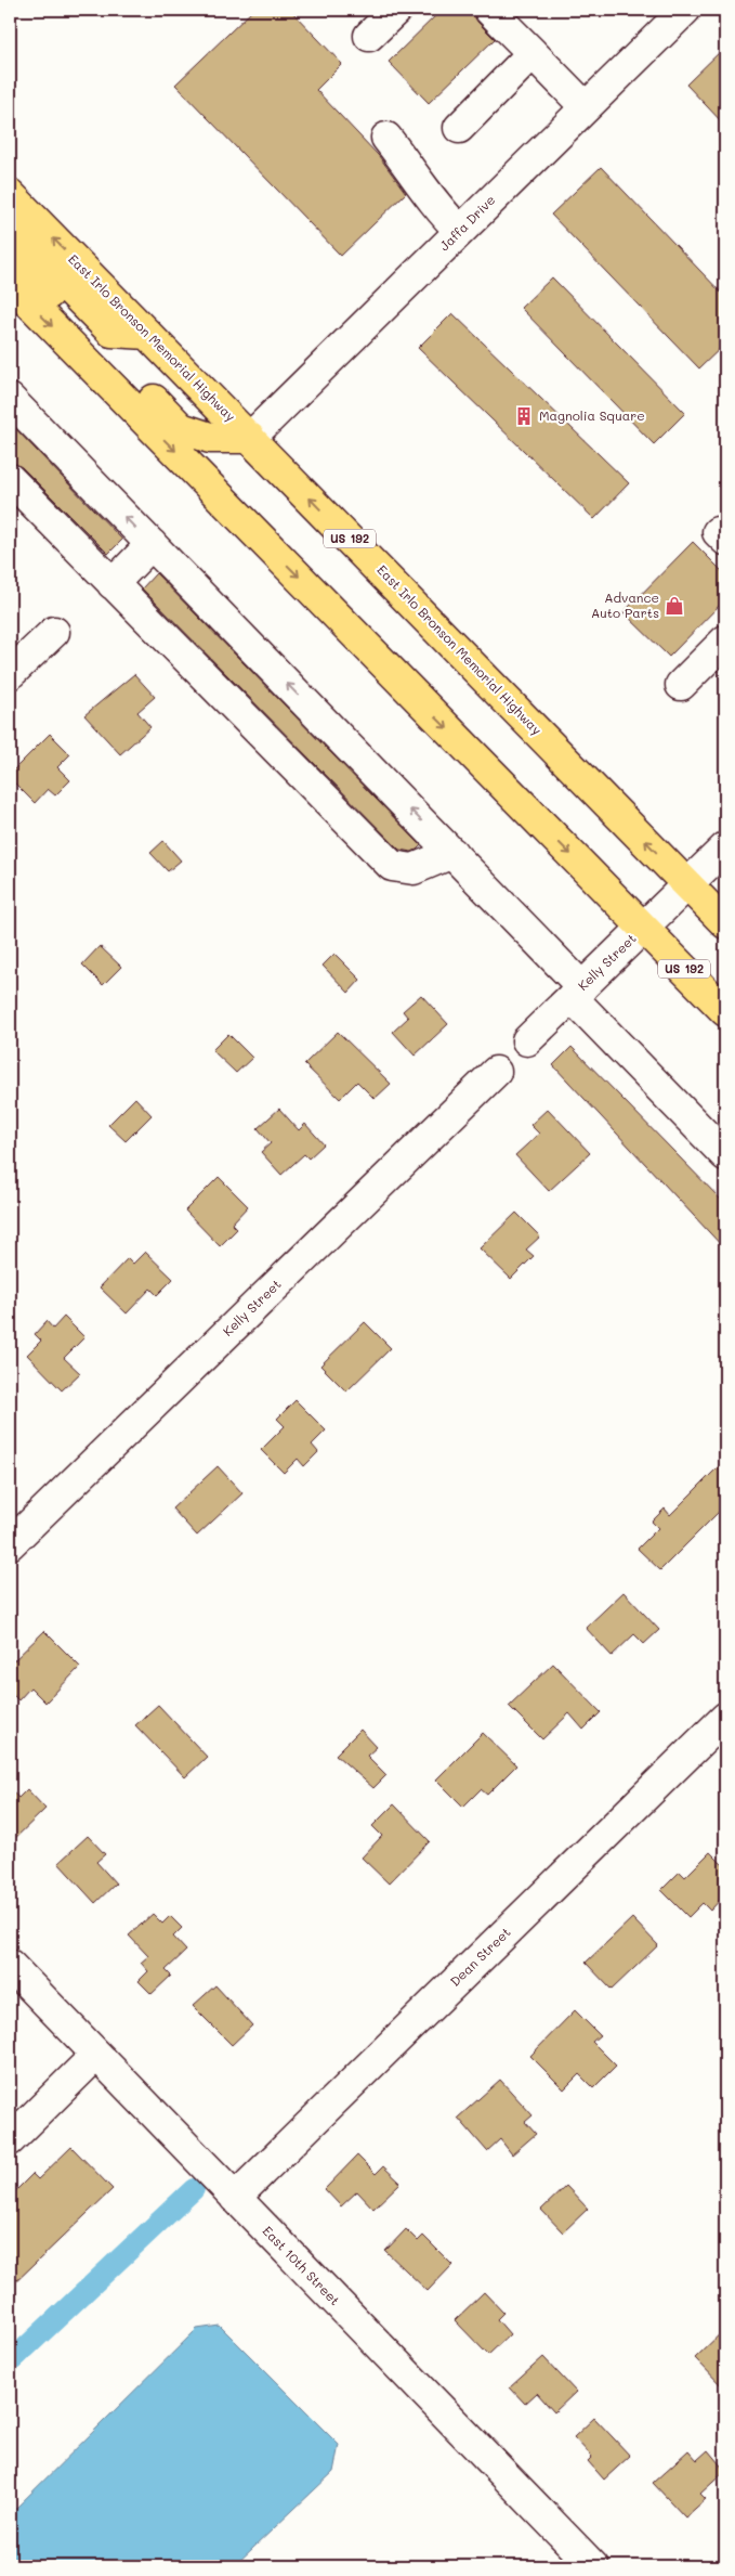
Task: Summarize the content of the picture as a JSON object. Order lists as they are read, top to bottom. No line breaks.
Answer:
{"streets":{"highway":["East Irlo Bronson Memorial Highway","US 192"],"street":["Jaffa Drive","Kelly Street","Dean Street","East 10th Street"]},"crossings":[["Jaffa Drive","East Irlo Bronson Memorial Highway"],["East Irlo Bronson Memorial Highway","Kelly Street"],["US 192","Kelly Street"],["Dean Street","East 10th Street"]],"places":{"building":["Magnolia Square"],"shop":["Advance Auto Parts"]}}
